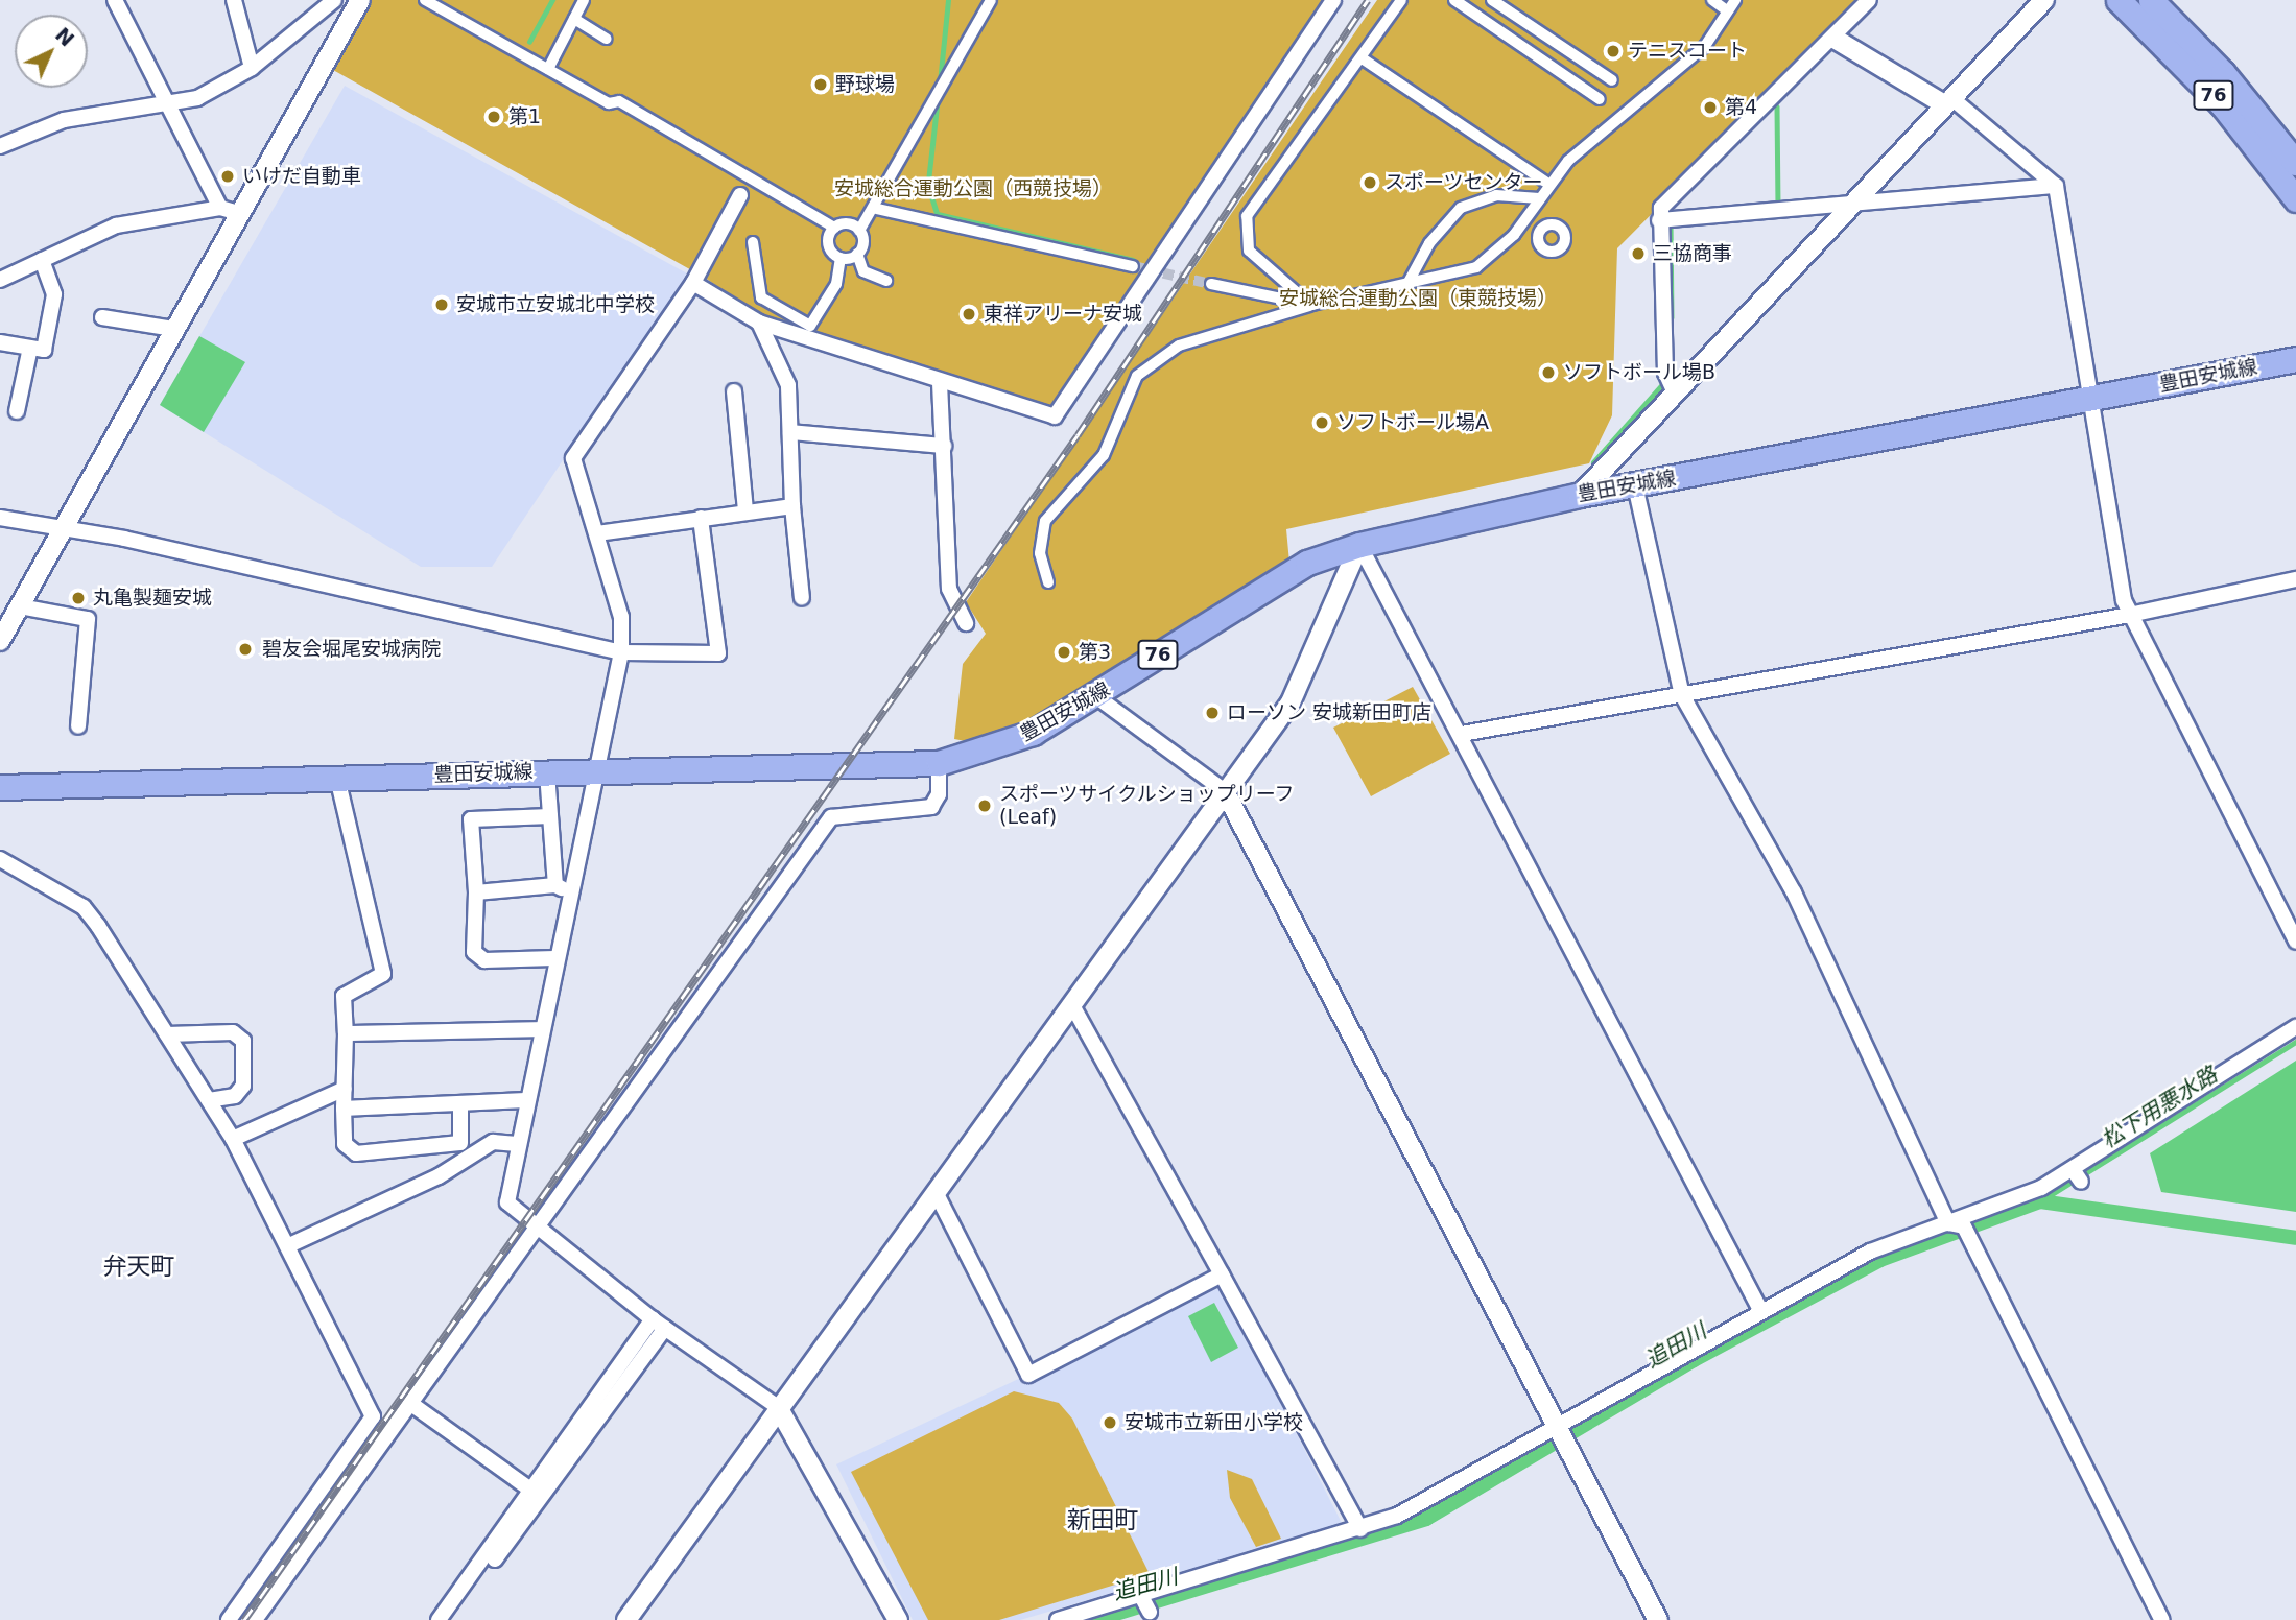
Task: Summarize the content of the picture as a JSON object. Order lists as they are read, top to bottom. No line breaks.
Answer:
{"streets":{"main road":["76","豊田安城線"]},"districts":["弁天町","新田町"],"water":["松下用悪水路","追田川"],"parks":["安城総合運動公園（西競技場）","安城総合運動公園（東競技場）"],"places":["テニスコート","野球場","第4","第1","いけだ自動車","スポーツセンター","三協商事","安城市立安城北中学校","東祥アリーナ安城","ソフトボール場B","ソフトボール場A","丸亀製麺安城","碧友会堀尾安城病院","第3","ローソン 安城新田町店","スポーツサイクルショップリーフ (Leaf)","安城市立新田小学校"],"north":"top right"}
